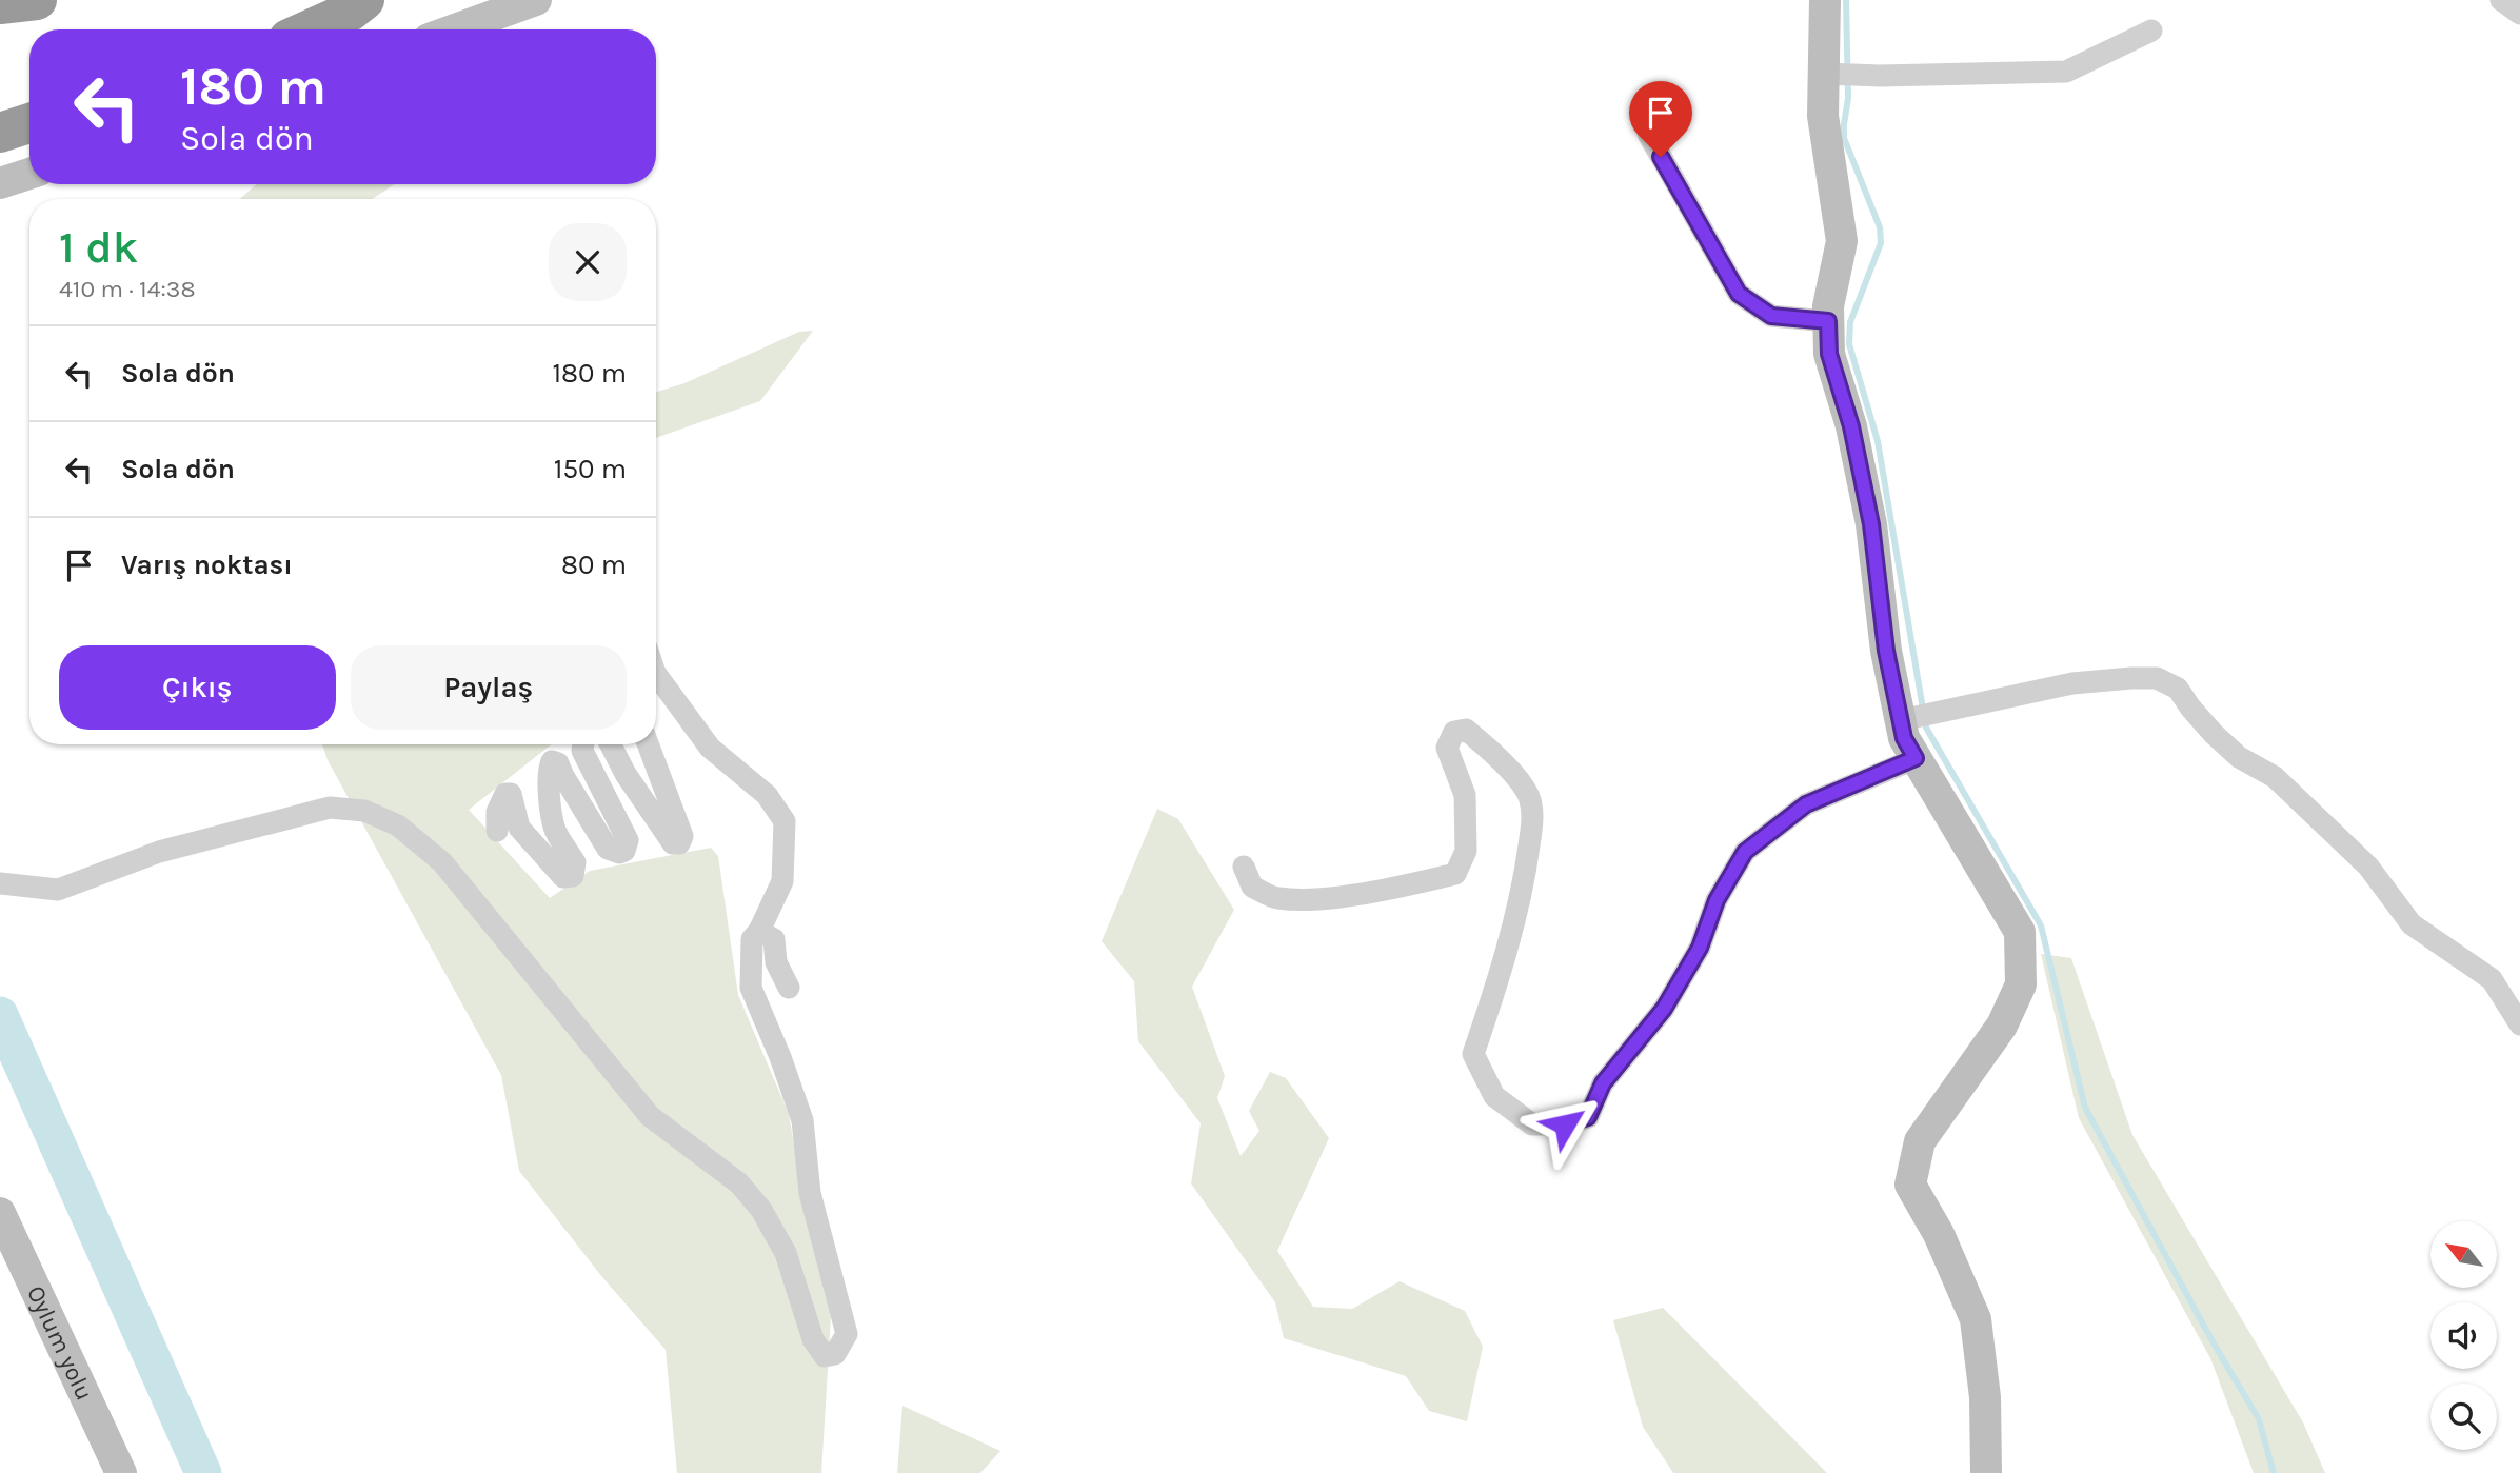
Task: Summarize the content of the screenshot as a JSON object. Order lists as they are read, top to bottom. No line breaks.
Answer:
{"streets":{"street":["Oylum yolu"]},"north":"top left","page":{"turn":["180 m","Sola dön"],"heading":["1 dk","410 m · 14:38"],"list":[{"name":"Sola dön","value":"180 m"},{"name":"Sola dön","value":"150 m"},{"name":"Varış noktası","value":"80 m"}],"buttons":["Çıkış","Paylaş"]}}
